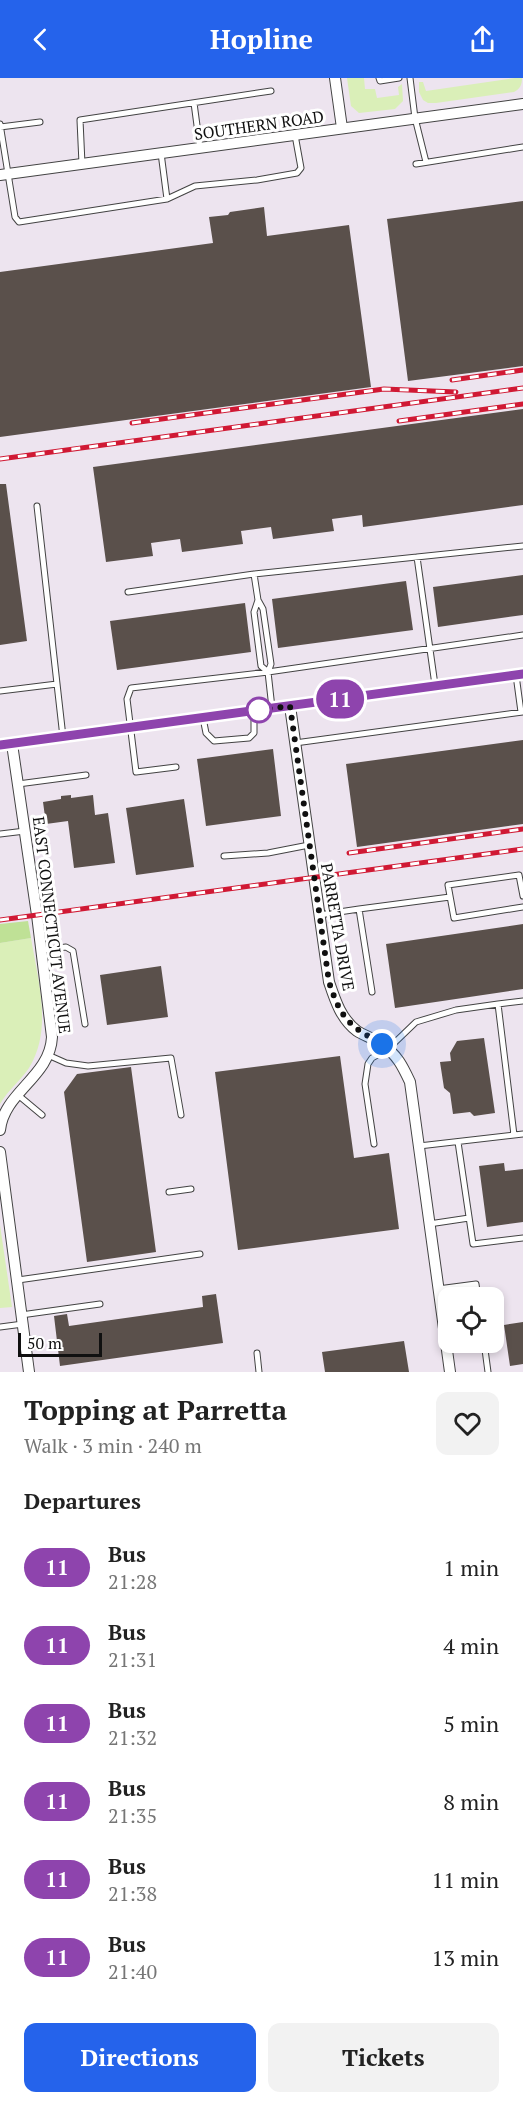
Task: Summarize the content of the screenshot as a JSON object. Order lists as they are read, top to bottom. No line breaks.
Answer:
{"streets":{"street":["SOUTHERN ROAD","EAST CONNECTICUT AVENUE","PARRETTA DRIVE"]},"lines":["bus line 11"],"scale_bar":"50 m","page":{"header":"Hopline","on_map":"11","scale":"50 m","heading":[["Topping at Parretta","Walk · 3 min · 240 m"],"Departures"],"list":[{"mark":"11","name":"Bus","note":"21:28","value":"1 min"},{"mark":"11","name":"Bus","note":"21:31","value":"4 min"},{"mark":"11","name":"Bus","note":"21:32","value":"5 min"},{"mark":"11","name":"Bus","note":"21:35","value":"8 min"},{"mark":"11","name":"Bus","note":"21:38","value":"11 min"},{"mark":"11","name":"Bus","note":"21:40","value":"13 min"}],"buttons":["Directions","Tickets"]}}
